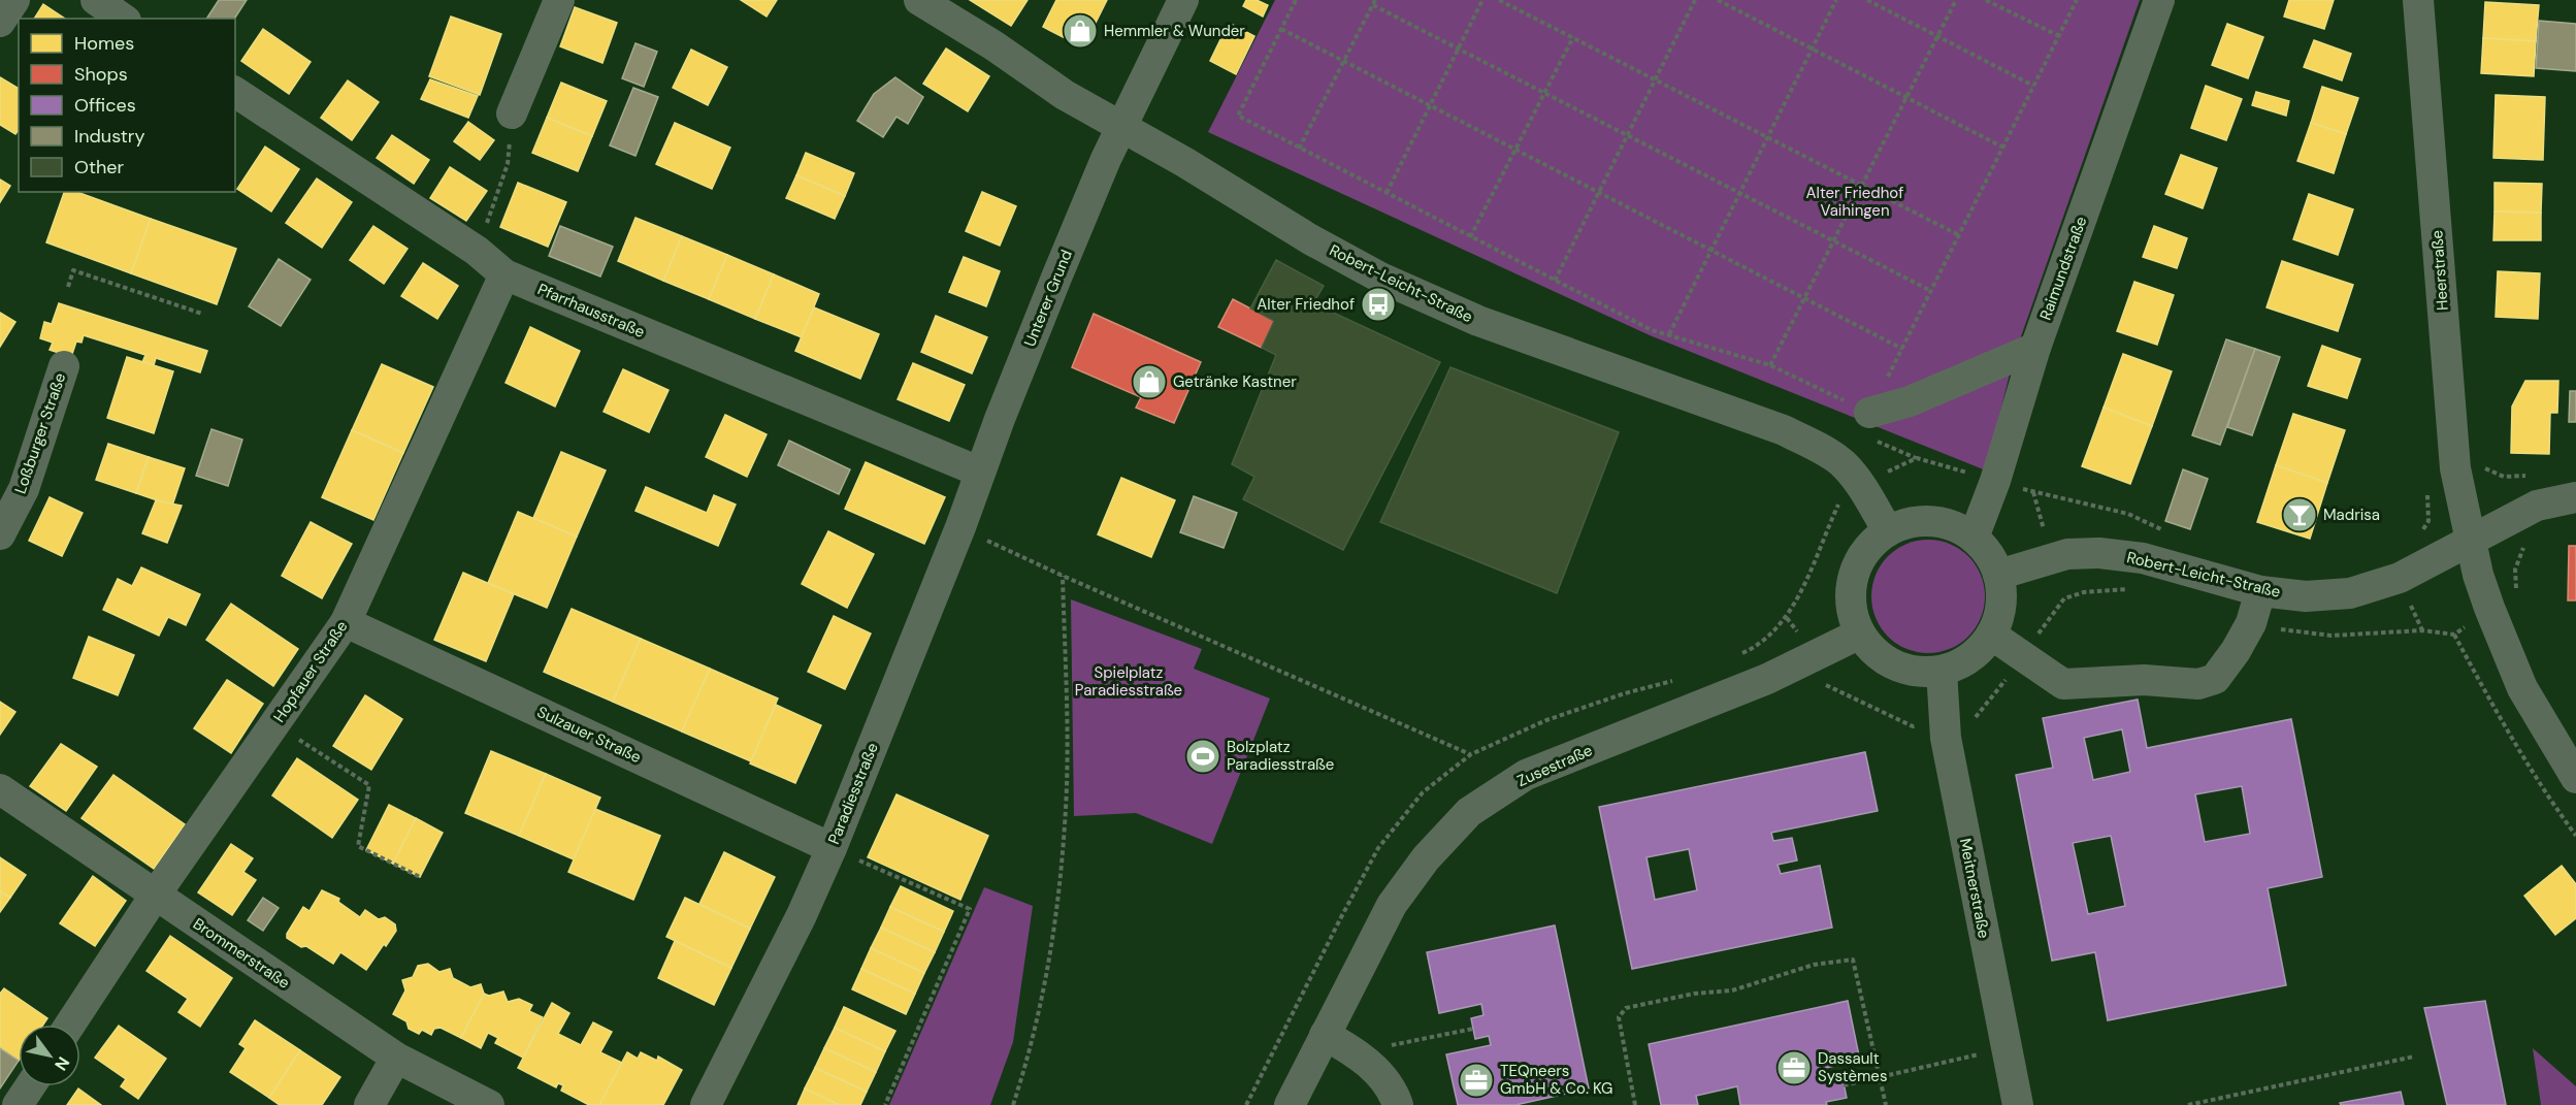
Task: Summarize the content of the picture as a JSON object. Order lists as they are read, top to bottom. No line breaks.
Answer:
{"streets":{"street":["Raimundstraße","Heerstraße","Robert-Leicht-Straße","Unterer Grund","Pfarrhausstraße","Loßburger Straße","Hopfauer Straße","Sulzauer Straße","Zusestraße","Paradiesstraße","Meitnerstraße","Brommerstraße"]},"crossings":[["Raimundstraße","Robert-Leicht-Straße"],["Raimundstraße","Zusestraße"],["Raimundstraße","Meitnerstraße"],["Heerstraße","Robert-Leicht-Straße"],["Robert-Leicht-Straße","Unterer Grund"],["Robert-Leicht-Straße","Zusestraße"],["Robert-Leicht-Straße","Meitnerstraße"],["Unterer Grund","Pfarrhausstraße"],["Unterer Grund","Paradiesstraße"],["Pfarrhausstraße","Hopfauer Straße"],["Pfarrhausstraße","Paradiesstraße"],["Hopfauer Straße","Sulzauer Straße"],["Hopfauer Straße","Brommerstraße"],["Sulzauer Straße","Paradiesstraße"],["Zusestraße","Meitnerstraße"]],"parks":["Alter Friedhof Vaihingen","Spielplatz Paradiesstraße"],"places":{"shop":["Hemmler & Wunder","Getränke Kastner"],"bus stop":["Alter Friedhof"],"bar":["Madrisa"],"sports":["Bolzplatz Paradiesstraße"],"office":["Dassault Systèmes","TEQneers GmbH & Co. KG"]},"legend":["Homes","Shops","Offices","Industry","Other"],"north":"bottom right"}
